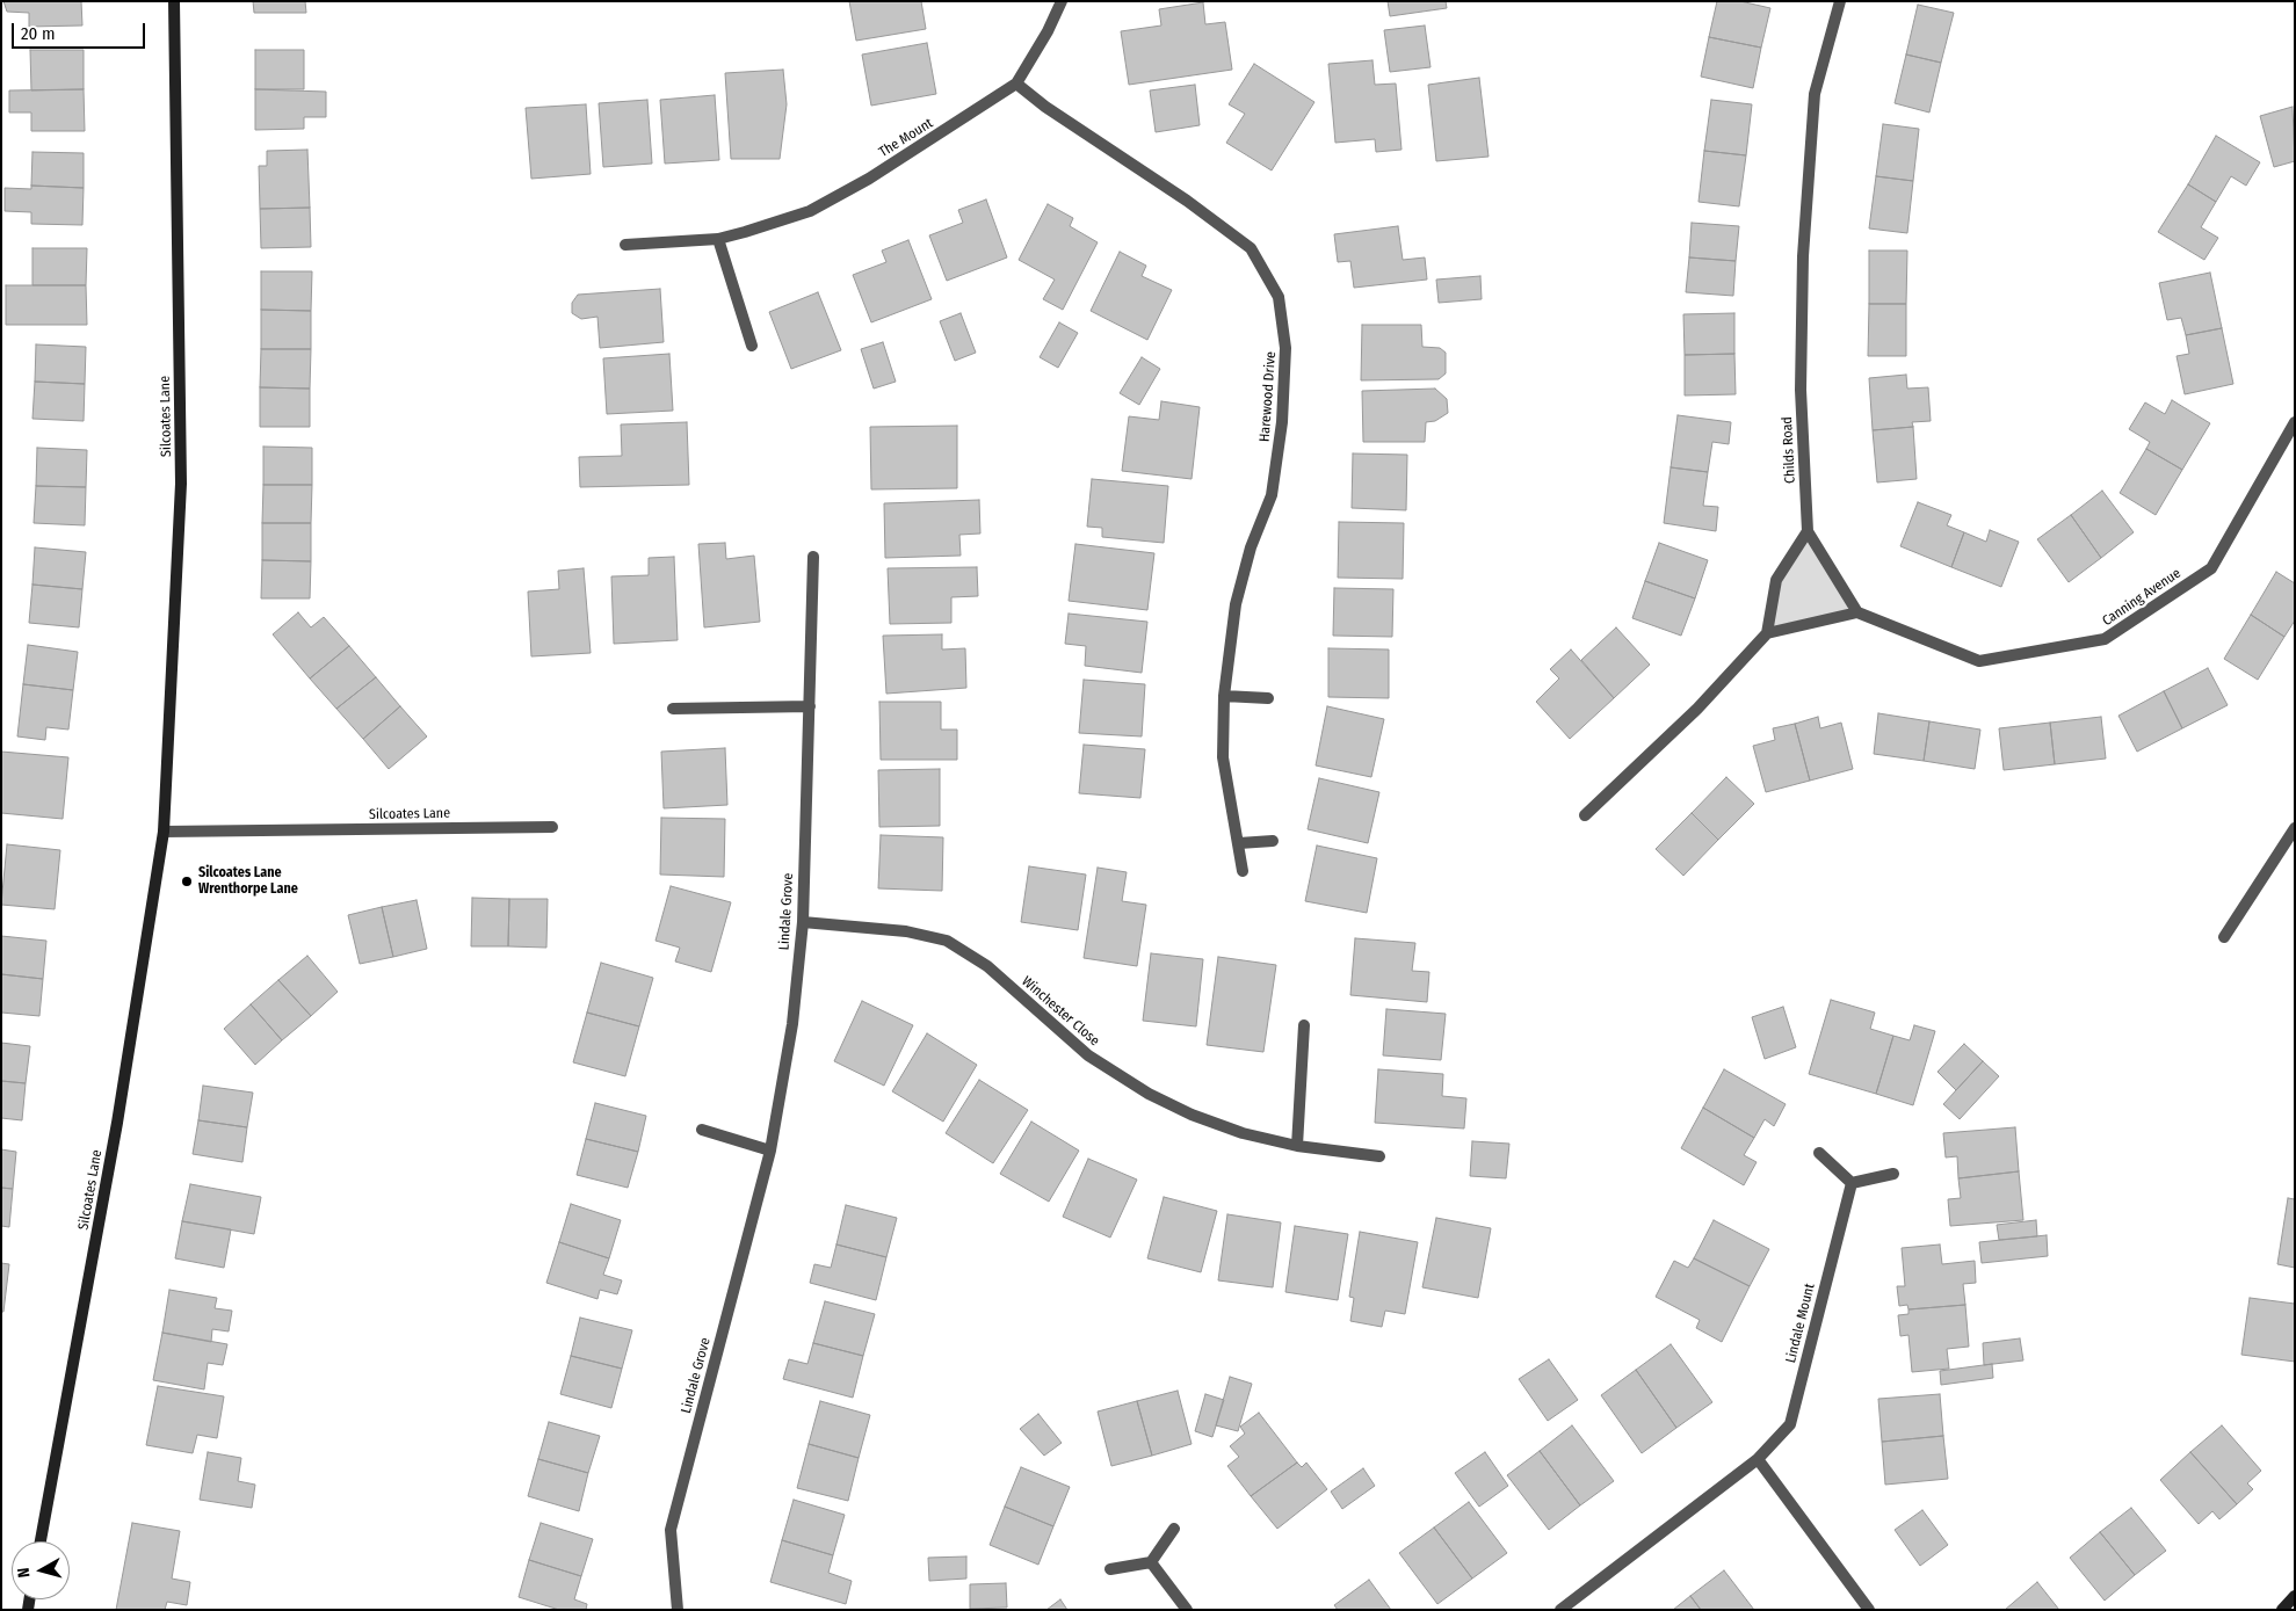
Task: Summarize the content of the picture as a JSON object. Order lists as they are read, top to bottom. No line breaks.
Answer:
{"streets":{"street":["The Mount","Harewood Drive","Silcoates Lane","Childs Road","Canning Avenue","Lindale Grove","Winchester Close","Lindale Mount"]},"crossings":[["The Mount","Harewood Drive"],["Lindale Grove","Winchester Close"]],"places":["Silcoates Lane Wrenthorpe Lane"],"scale_bar":"20 m","north":"left"}
